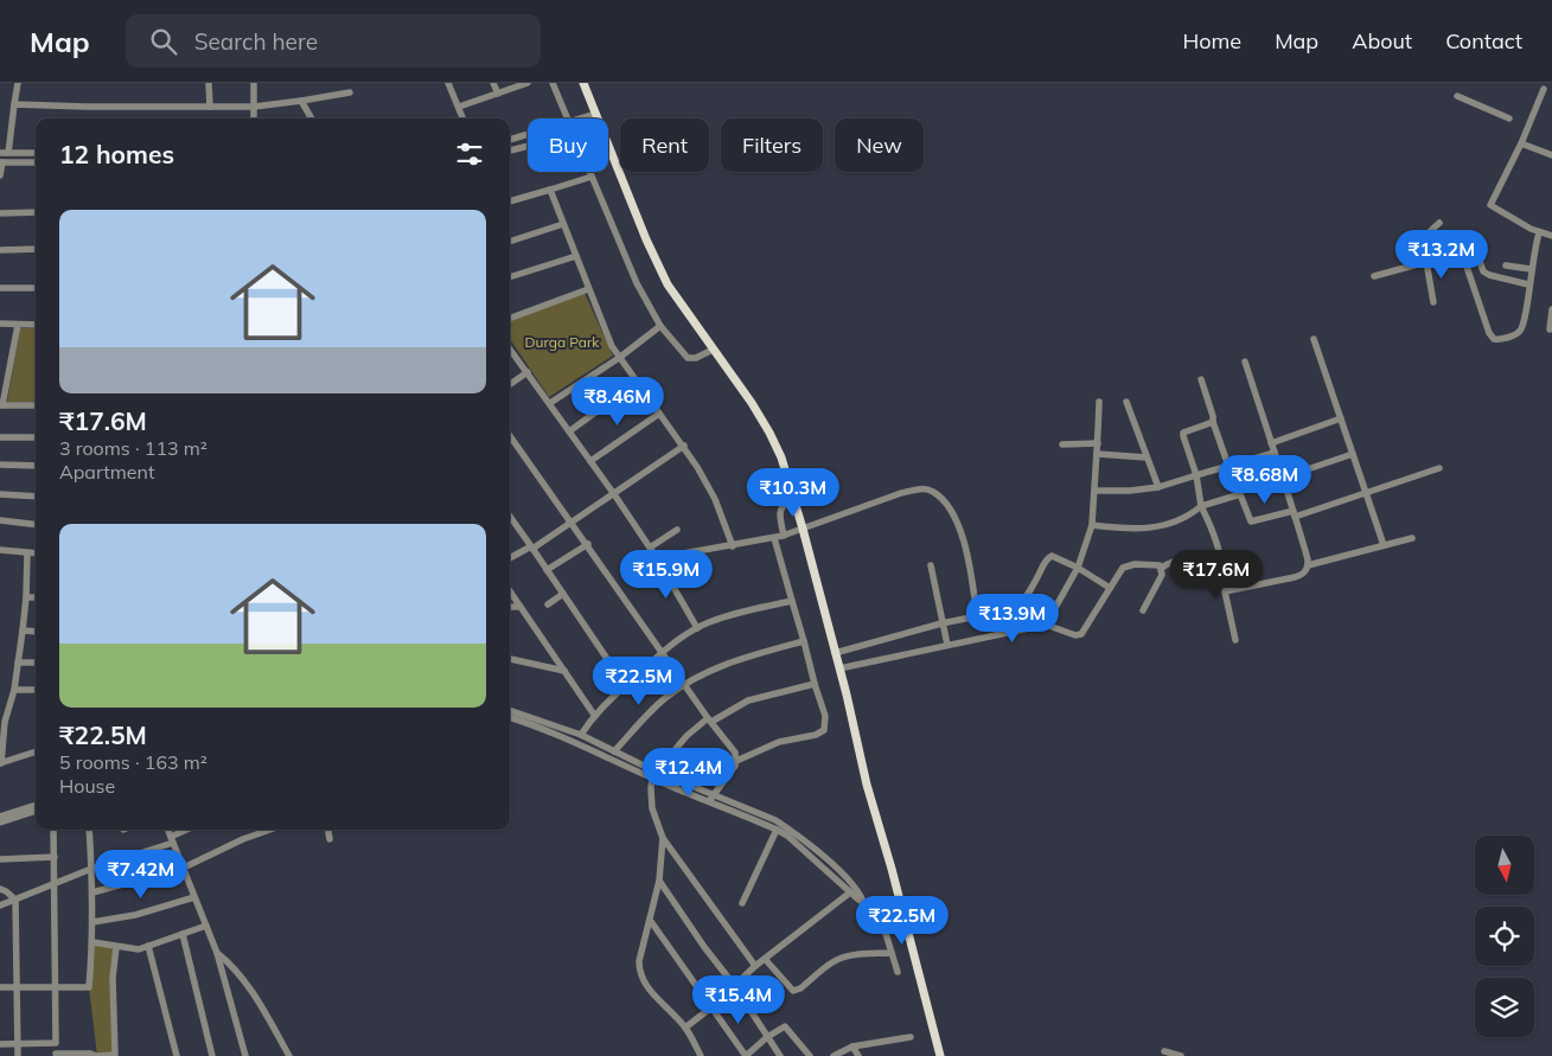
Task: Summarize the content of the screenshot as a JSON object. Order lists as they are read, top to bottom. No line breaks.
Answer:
{"parks":["Durga Park"],"north":"bottom","page":{"header":"Map","search":"Search here","nav":["Home","Map","About","Contact"],"chip":["Buy","Rent","Filters","New"],"heading":"12 homes","list":[{"name":"₹17.6M","note":"3 rooms · 113 m² · Apartment"},{"name":"₹22.5M","note":"5 rooms · 163 m² · House"}],"price":["₹13.2M","₹8.46M","₹8.68M","₹10.3M","₹15.9M","₹17.6M","₹13.9M","₹22.5M","₹12.4M","₹7.42M","₹22.5M","₹15.4M"]}}
